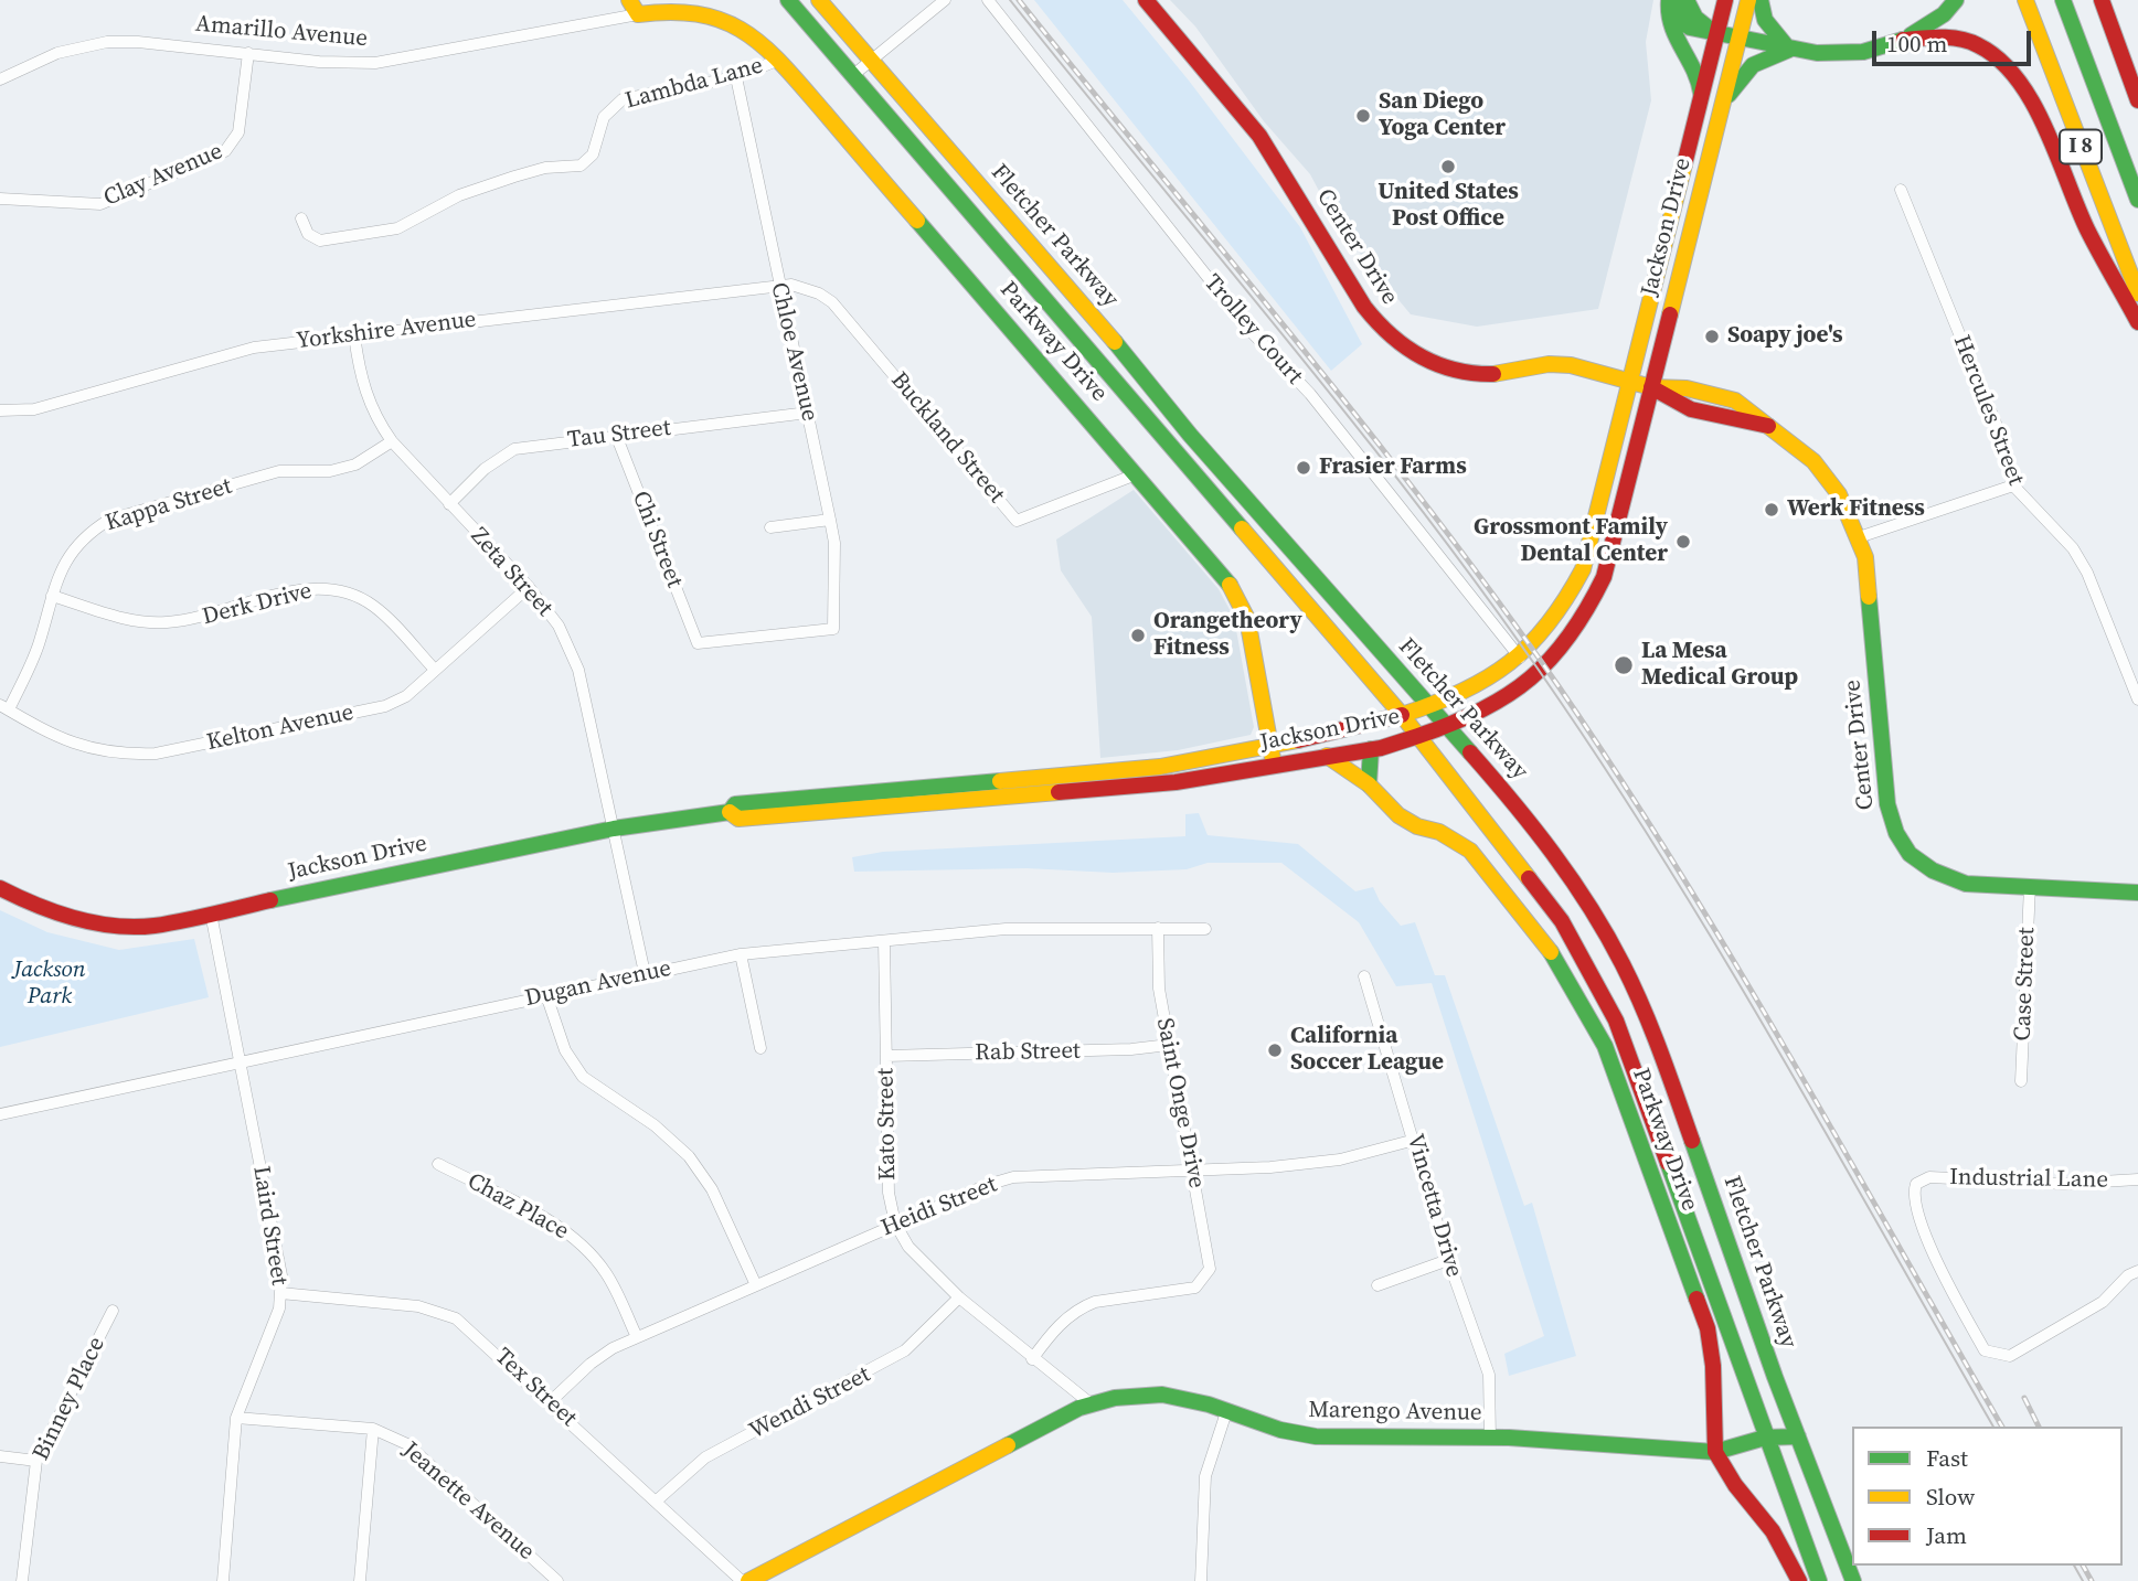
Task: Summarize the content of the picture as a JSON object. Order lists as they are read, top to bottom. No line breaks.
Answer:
{"streets":{"main road":["Amarillo Avenue","I 8","Jackson Drive","Fletcher Parkway","Center Drive","Parkway Drive","Marengo Avenue"],"street":["Lambda Lane","Clay Avenue","Trolley Court","Yorkshire Avenue","Chloe Avenue","Hercules Street","Tau Street","Buckland Street","Kappa Street","Chi Street","Zeta Street","Derk Drive","Kelton Avenue","Dugan Avenue","Case Street","Rab Street","Saint Onge Drive","Kato Street","Industrial Lane","Vincetta Drive","Chaz Place","Heidi Street","Laird Street","Tex Street","Binney Place","Wendi Street","Jeanette Avenue"]},"crossings":[["Amarillo Avenue","Clay Avenue"],["Amarillo Avenue","Parkway Drive"],["Lambda Lane","Parkway Drive"],["Lambda Lane","Chloe Avenue"],["Jackson Drive","Fletcher Parkway"],["Jackson Drive","Center Drive"],["Jackson Drive","Trolley Court"],["Jackson Drive","Parkway Drive"],["Jackson Drive","Zeta Street"],["Jackson Drive","Laird Street"],["Fletcher Parkway","Marengo Avenue"],["Center Drive","Case Street"],["Yorkshire Avenue","Chloe Avenue"],["Yorkshire Avenue","Buckland Street"],["Yorkshire Avenue","Zeta Street"],["Parkway Drive","Buckland Street"],["Parkway Drive","Marengo Avenue"],["Chloe Avenue","Tau Street"],["Chloe Avenue","Buckland Street"],["Chloe Avenue","Chi Street"],["Tau Street","Chi Street"],["Tau Street","Zeta Street"],["Kappa Street","Zeta Street"],["Kappa Street","Derk Drive"],["Kappa Street","Kelton Avenue"],["Zeta Street","Kelton Avenue"],["Zeta Street","Dugan Avenue"],["Derk Drive","Kelton Avenue"],["Dugan Avenue","Saint Onge Drive"],["Dugan Avenue","Kato Street"],["Dugan Avenue","Laird Street"],["Rab Street","Saint Onge Drive"],["Rab Street","Kato Street"],["Saint Onge Drive","Kato Street"],["Saint Onge Drive","Heidi Street"],["Kato Street","Heidi Street"],["Kato Street","Wendi Street"],["Kato Street","Marengo Avenue"],["Vincetta Drive","Heidi Street"],["Vincetta Drive","Marengo Avenue"],["Chaz Place","Heidi Street"],["Heidi Street","Tex Street"],["Laird Street","Tex Street"],["Laird Street","Jeanette Avenue"],["Tex Street","Wendi Street"]],"parks":["Jackson Park"],"places":["San Diego Yoga Center","United States Post Office","Soapy joe's","Frasier Farms","Werk Fitness","Grossmont Family Dental Center","Orangetheory Fitness","La Mesa Medical Group","California Soccer League"],"legend":["Fast","Slow","Jam"],"scale_bar":"100 m"}
